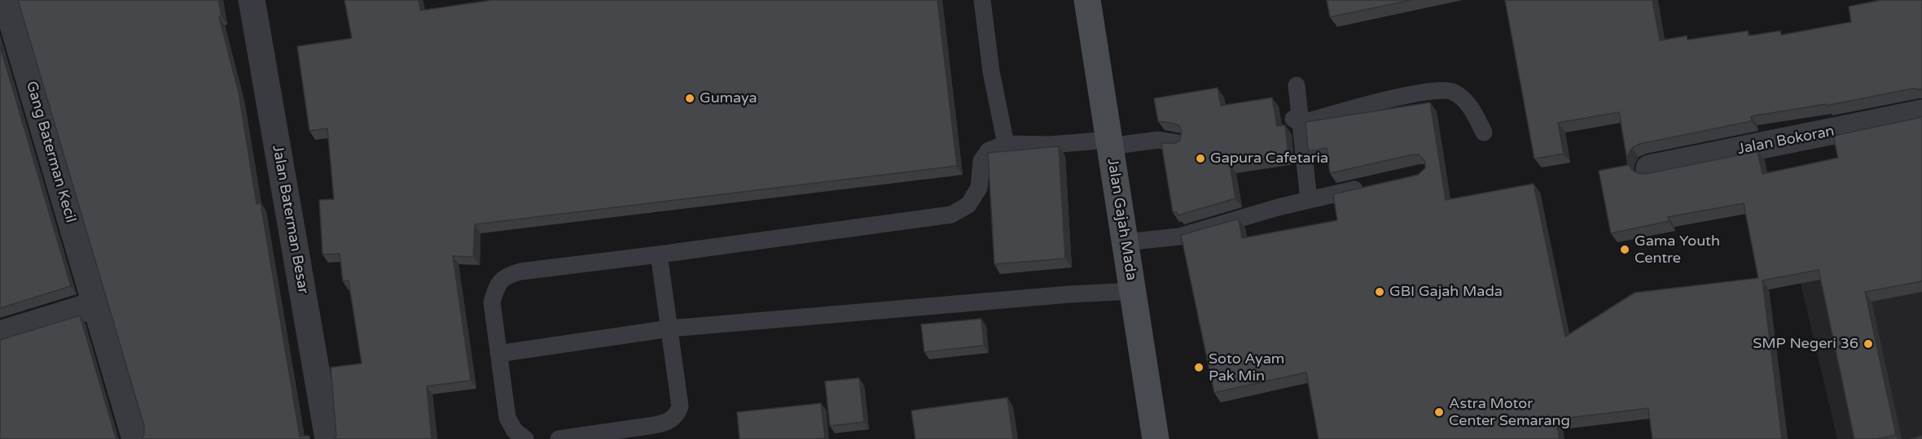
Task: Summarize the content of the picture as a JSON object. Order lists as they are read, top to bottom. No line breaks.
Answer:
{"streets":{"main road":["Jalan Gajah Mada"],"street":["Jalan Bokoran","Gang Baterman Kecil","Jalan Baterman Besar"]},"places":["Gumaya","Gapura Cafetaria","Gama Youth Centre","GBI Gajah Mada","SMP Negeri 36","Soto Ayam Pak Min","Astra Motor Center Semarang"]}
